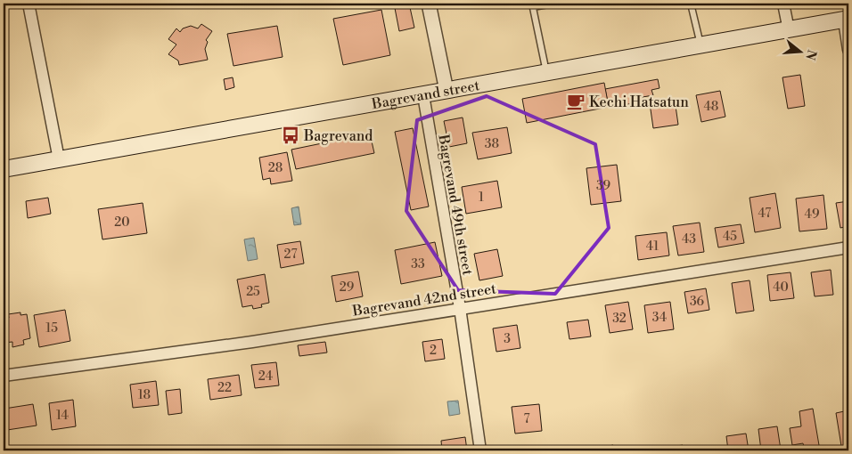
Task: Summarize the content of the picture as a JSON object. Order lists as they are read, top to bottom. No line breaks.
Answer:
{"streets":{"main road":["Bagrevand street"],"street":["Bagrevand 49th street","Bagrevand 42nd street"]},"crossings":[["Bagrevand street","Bagrevand 49th street"],["Bagrevand 49th street","Bagrevand 42nd street"]],"places":{"cafe":["Kechi Hatsatun"],"bus stop":["Bagrevand"]},"house_numbers":["48","38","28","39","1","47","49","20","45","43","41","27","33","29","40","25","36","34","32","15","3","2","24","22","18","14","7"],"north":"right"}
